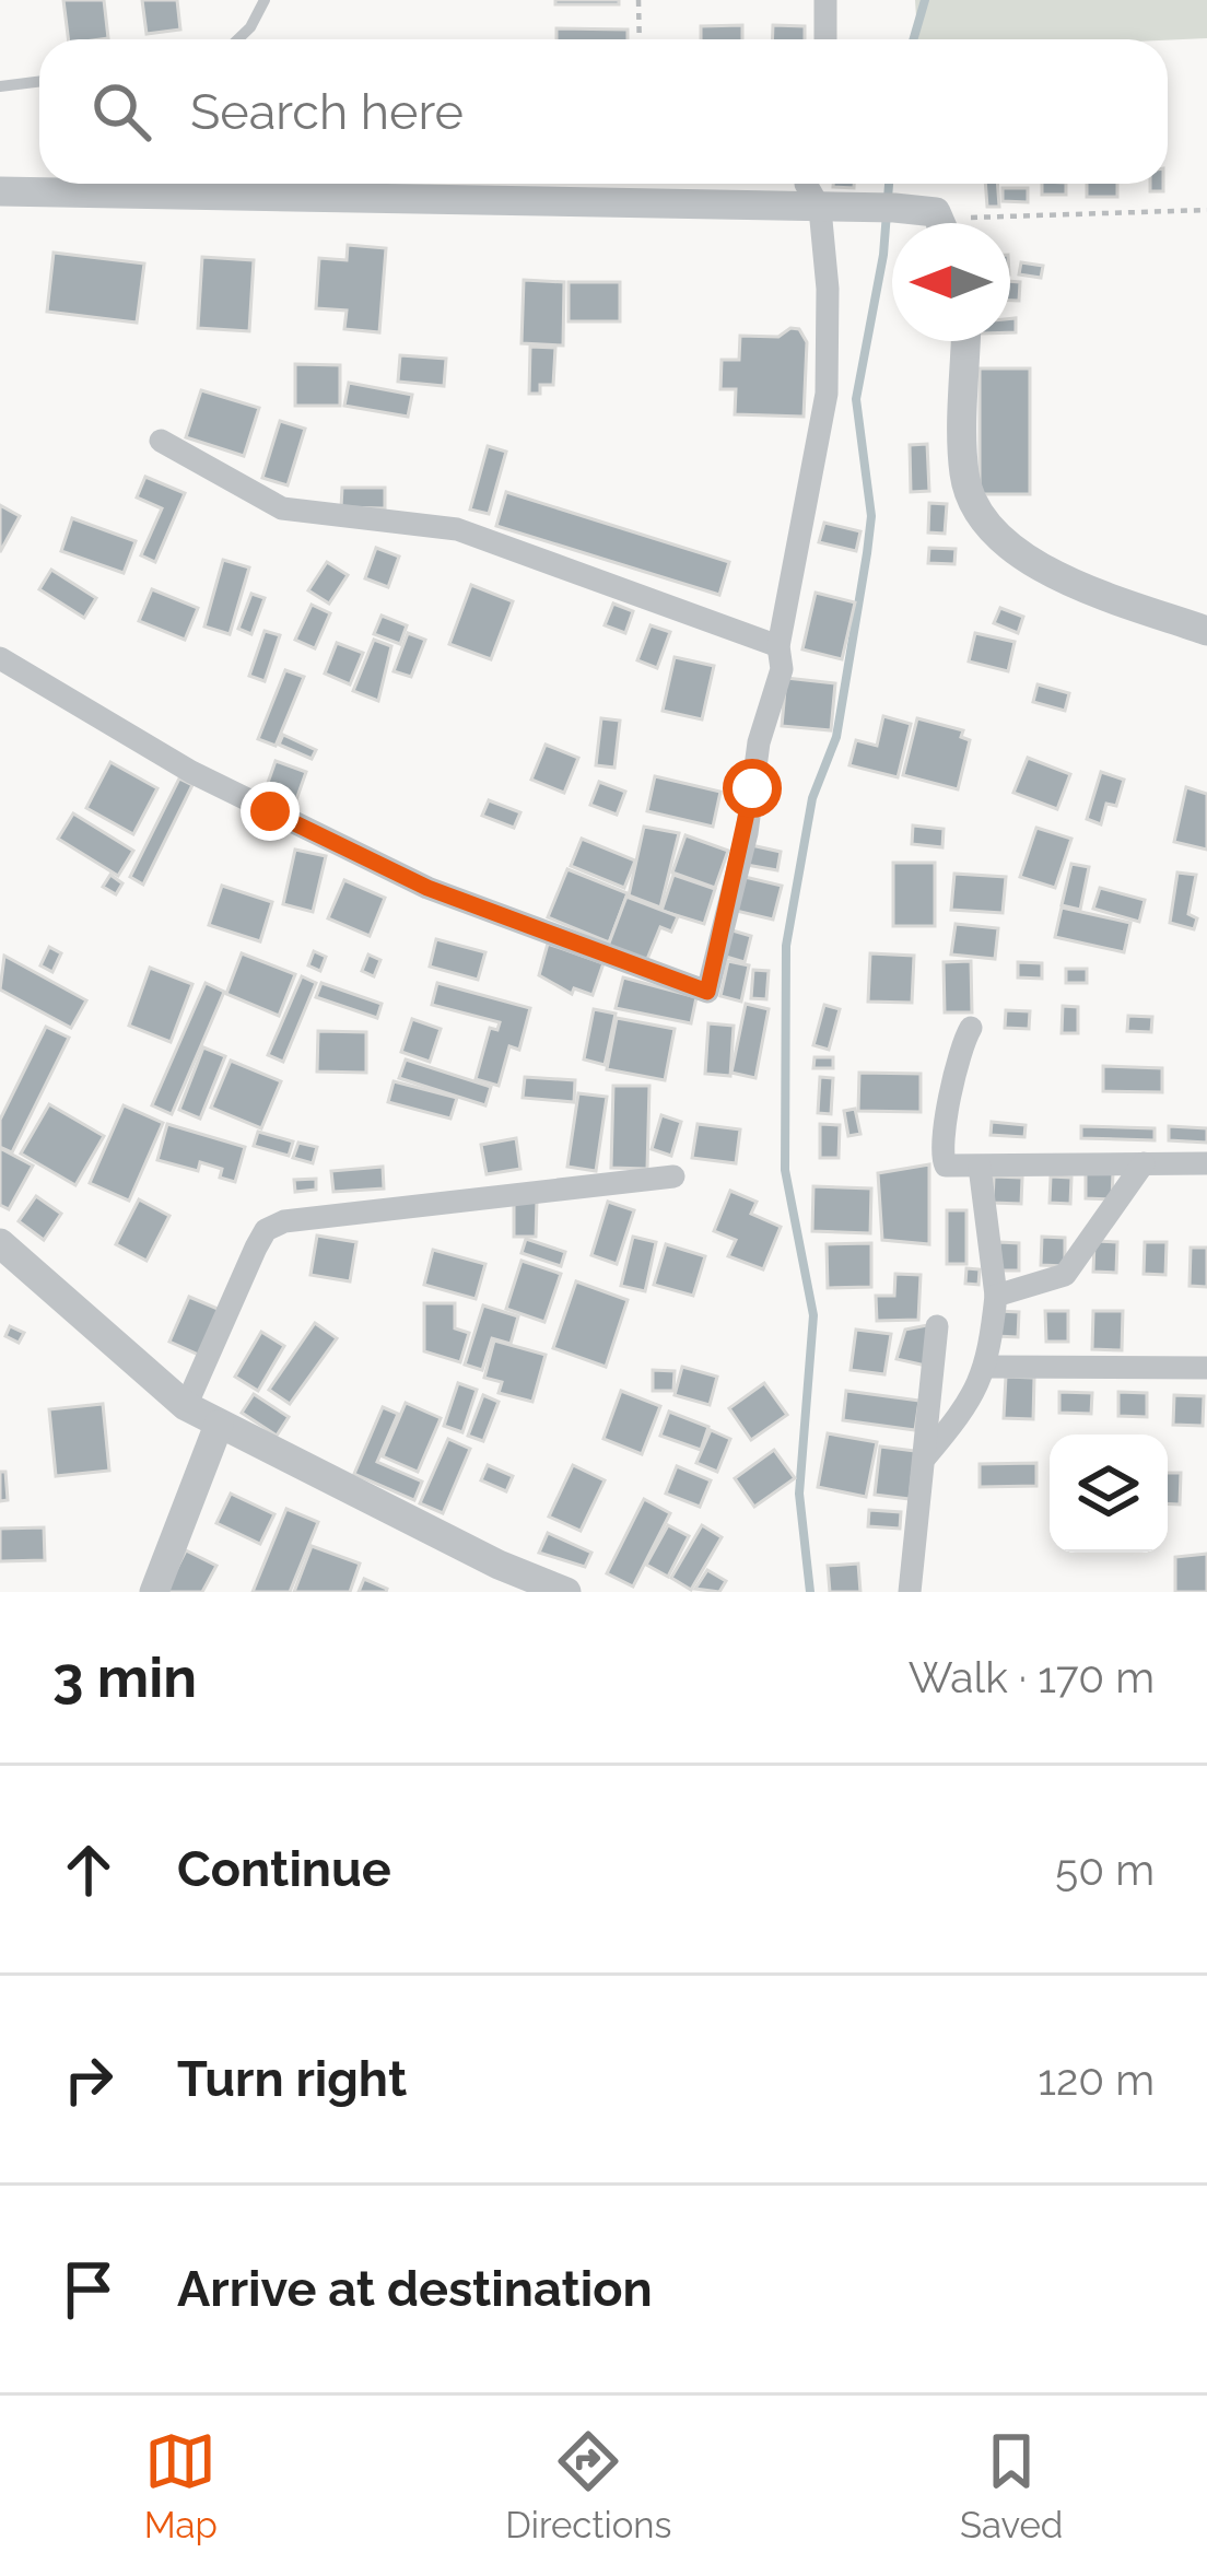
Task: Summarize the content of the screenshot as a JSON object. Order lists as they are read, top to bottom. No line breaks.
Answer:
{"north":"left","page":{"search":"Search here","heading":["3 min","Walk · 170 m"],"list":[["Continue","50 m"],["Turn right","120 m"],"Arrive at destination"],"nav":["Map","Directions","Saved"]}}
